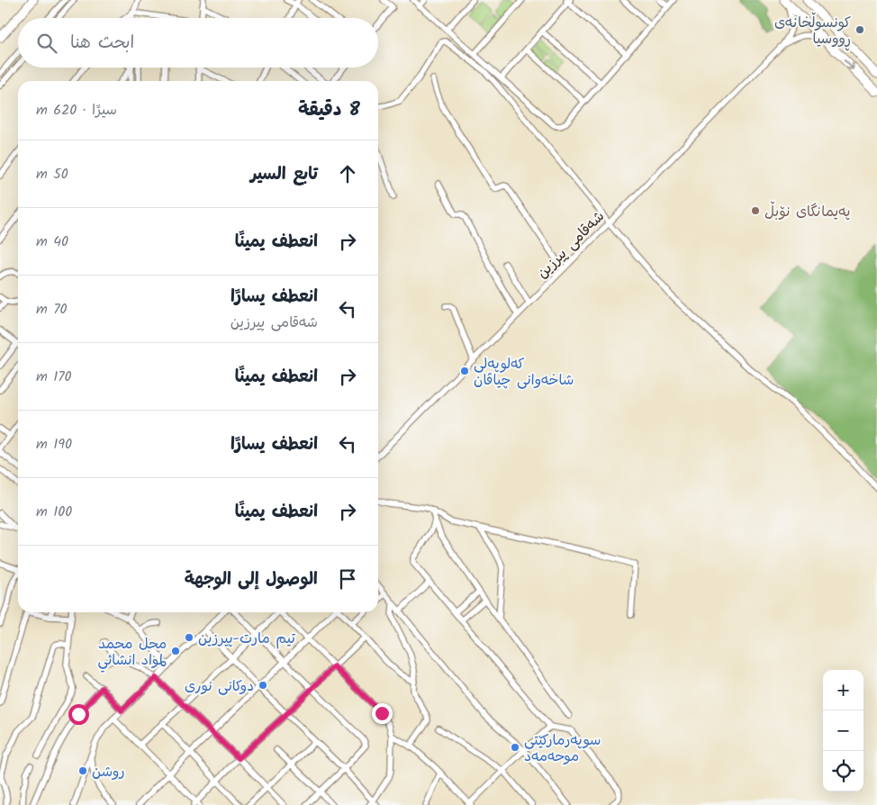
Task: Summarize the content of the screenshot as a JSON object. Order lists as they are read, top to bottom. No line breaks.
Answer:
{"streets":{"street":["شەقامی پیرزین"]},"places":["کونسوڵخانەی ڕووسیا","پەیمانگای نۆبڵ","کەلوپەلی شاخەوانی چیاڤان","تیم مارت-پیرزین","محل محمد لمواد انشائي","دوکانی نوری","سوپەرمارکێتی موحەمەد","روشن"],"page":{"search":"ابحث هنا","heading":["8 دقيقة","سيرًا · 620 m"],"list":[["تابع السير","50 m"],["انعطف يمينًا","40 m"],["انعطف يسارًا","شەقامی پیرزین","70 m"],["انعطف يمينًا","170 m"],["انعطف يسارًا","190 m"],["انعطف يمينًا","100 m"],"الوصول إلى الوجهة"],"map_buttons":["+","−"]}}
